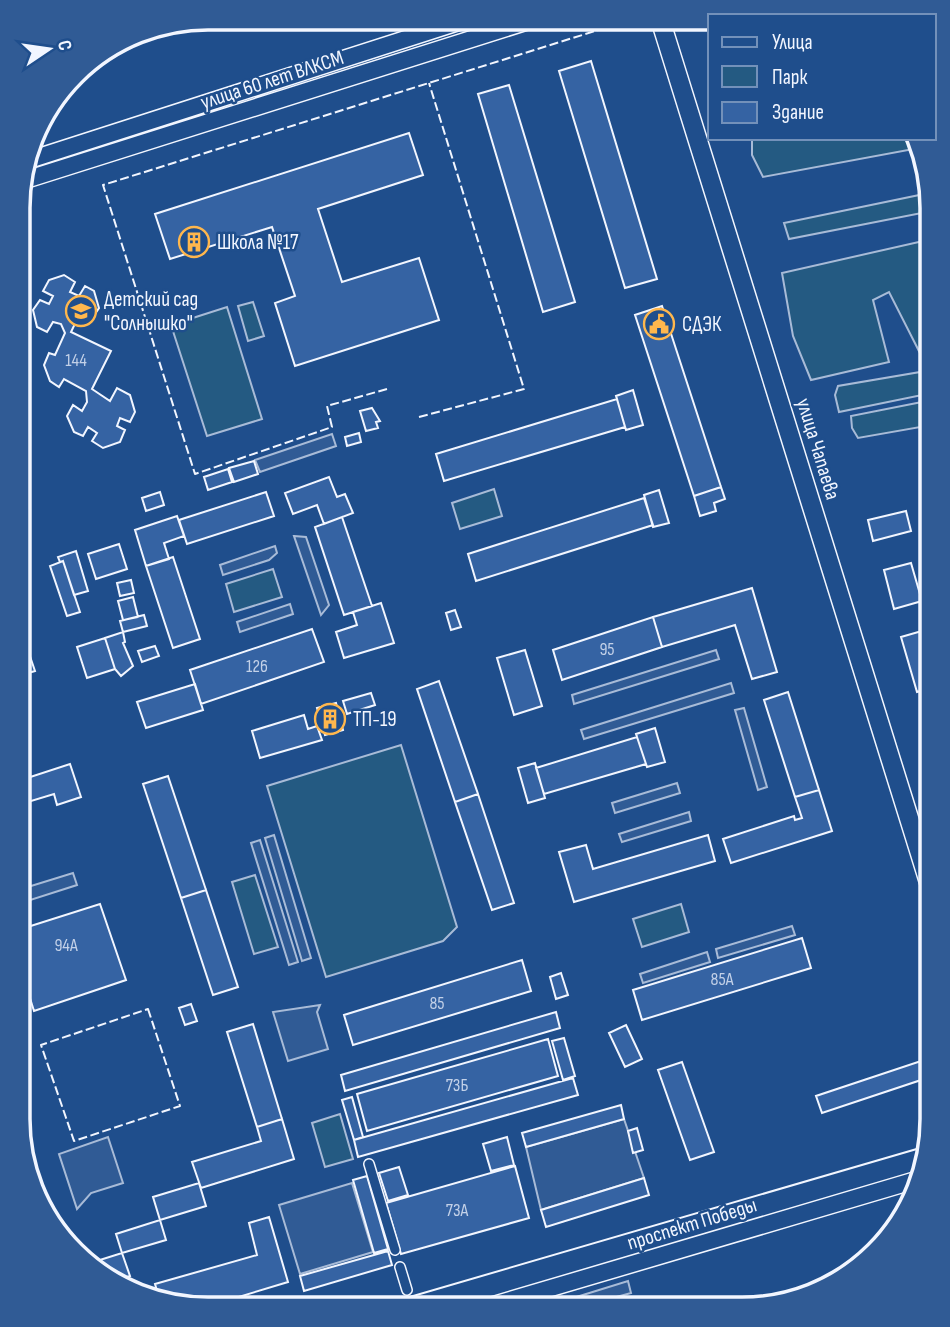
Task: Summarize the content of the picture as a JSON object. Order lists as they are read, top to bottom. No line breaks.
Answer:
{"streets":{"main road":["улица Чапаева"],"street":["улица 60 лет ВЛКСМ","проспект Победы"]},"places":{"building":["Школа №17","ТП-19"],"school or university":["Детский сад \"Солнышко\""],"public building":["СДЭК"]},"house_numbers":["144","95","126","94А","85А","85","73Б","73А"],"legend":["Улица","Парк","Здание"],"north":"right"}
